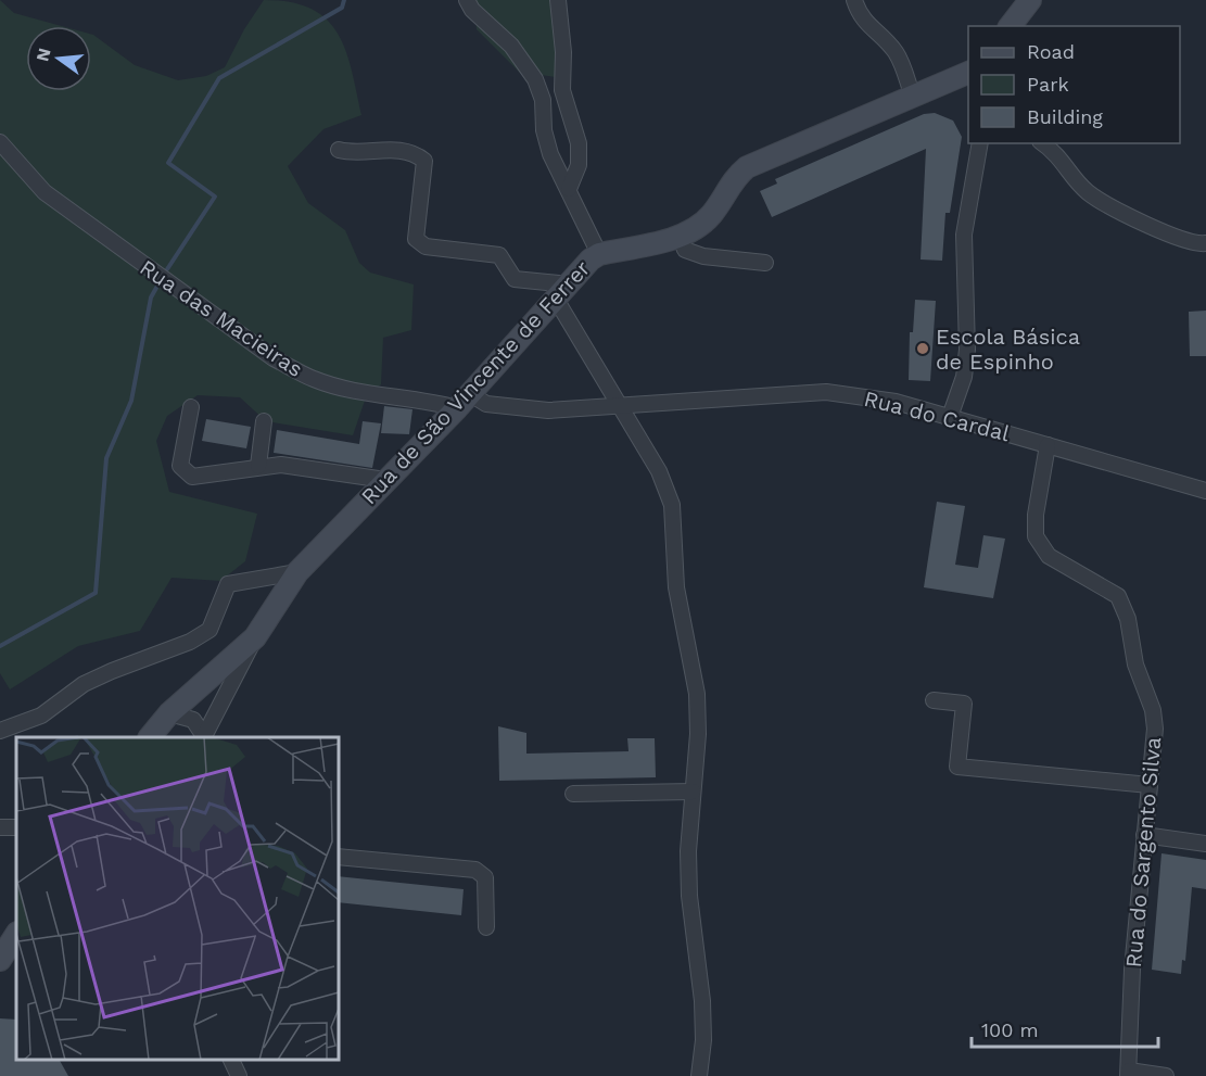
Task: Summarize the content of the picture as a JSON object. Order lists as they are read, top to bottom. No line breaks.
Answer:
{"streets":{"street":["Rua das Macieiras","Rua de São Vincente de Ferrer","Rua do Cardal","Rua do Sargento Silva"]},"crossings":[["Rua das Macieiras","Rua de São Vincente de Ferrer"],["Rua das Macieiras","Rua do Cardal"],["Rua do Cardal","Rua do Sargento Silva"]],"places":["Escola Básica de Espinho"],"legend":["Road","Park","Building"],"scale_bar":"100 m","north":"left"}
